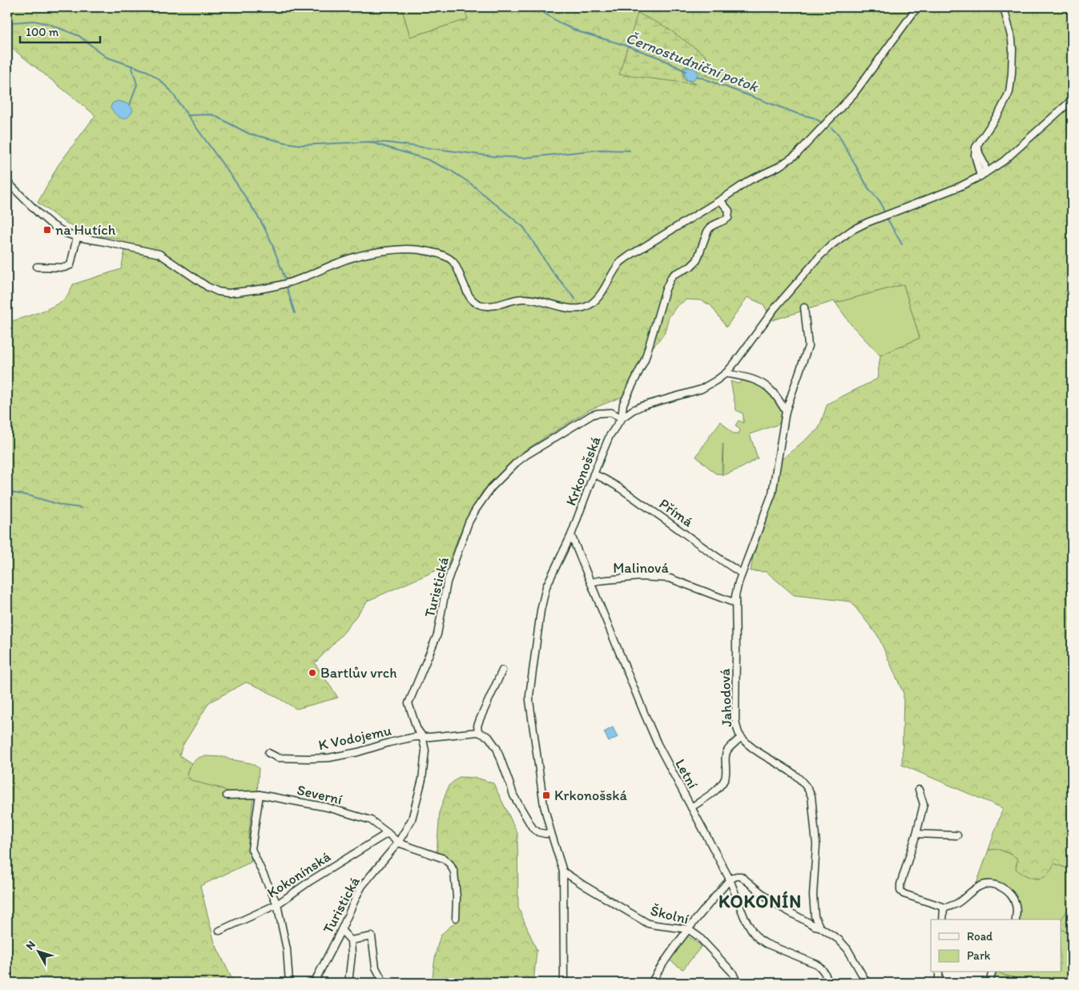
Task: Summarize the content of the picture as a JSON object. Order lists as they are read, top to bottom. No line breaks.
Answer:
{"streets":{"street":["Krkonošská","Přímá","Malinová","Turistická","Jahodová","K Vodojemu","Letní","Severní","Kokonínská","Školní"]},"crossings":[["Krkonošská","Přímá"],["Krkonošská","Turistická"],["Krkonošská","Letní"],["Krkonošská","Školní"],["Přímá","Jahodová"],["Malinová","Jahodová"],["Malinová","Letní"],["Turistická","K Vodojemu"],["Turistická","Severní"],["Severní","Kokonínská"]],"districts":["KOKONÍN"],"water":["Černostudniční potok"],"places":{"transit":["na Hutích","Krkonošská"],"other":["Bartlův vrch"]},"legend":["Road","Park"],"scale_bar":"100 m","north":"top left"}
